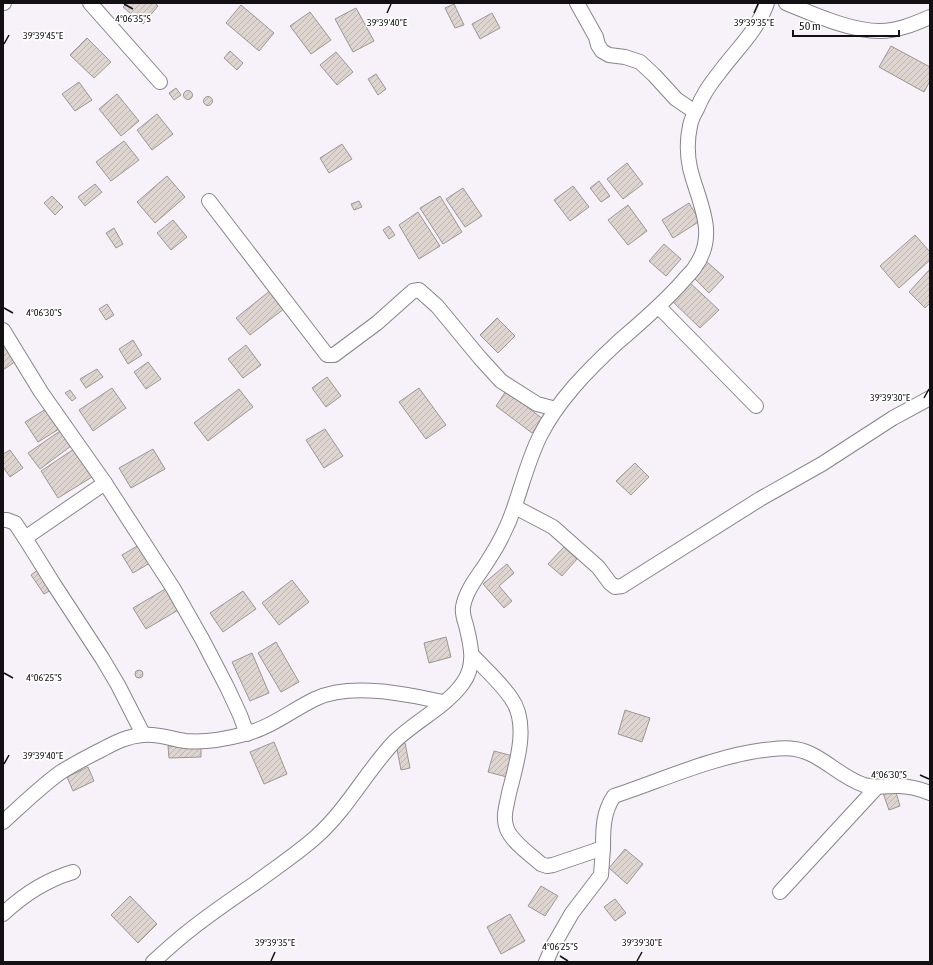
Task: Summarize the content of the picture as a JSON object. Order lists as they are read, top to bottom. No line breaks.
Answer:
{"scale_bar":"50 m","coordinates":["4°06'35\"S","39°39'40\"E","39°39'35\"E","39°39'45\"E","4°06'30\"S","39°39'30\"E","4°06'25\"S"]}
